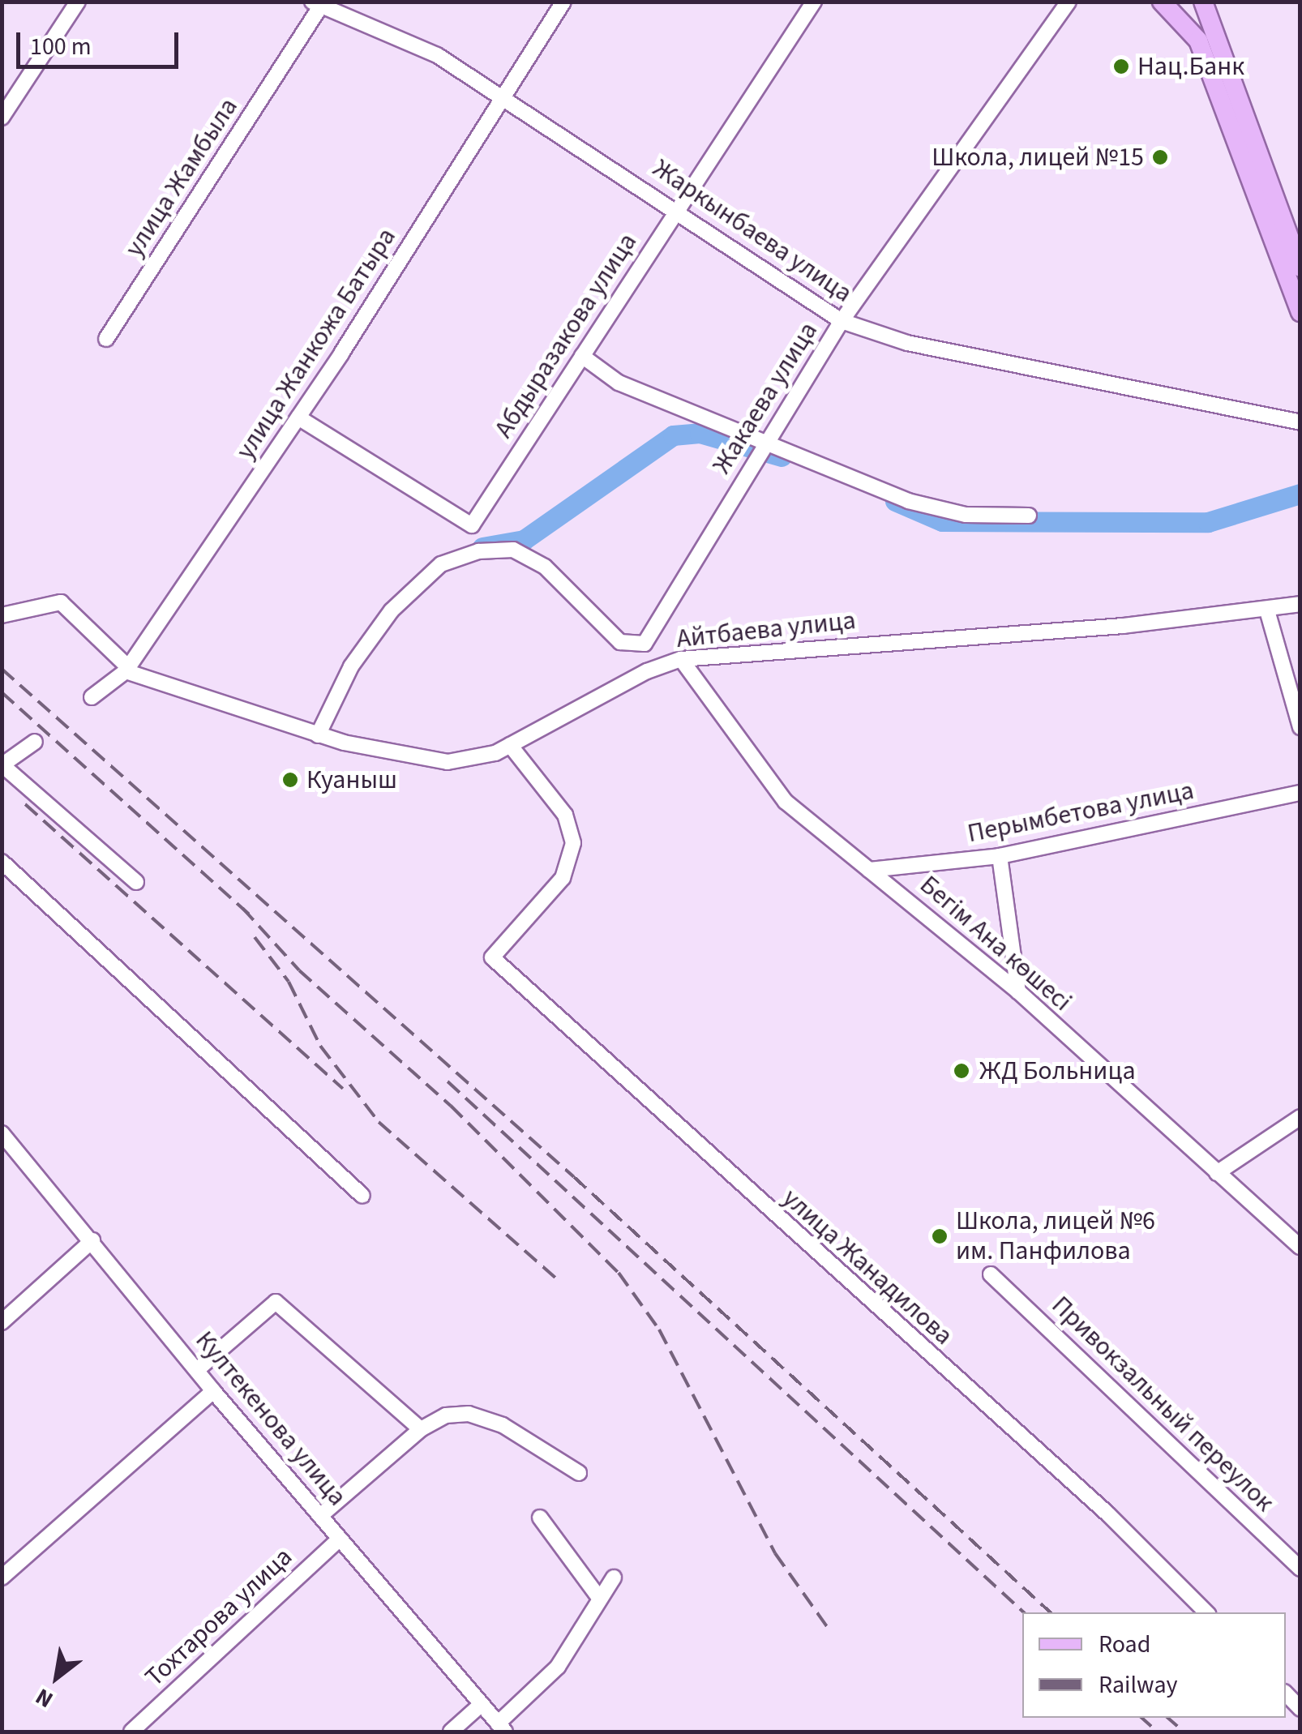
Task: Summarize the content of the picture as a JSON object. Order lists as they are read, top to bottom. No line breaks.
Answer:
{"streets":{"street":["улица Жамбыла","Жаркынбаева улица","Абдыразакова улица","улица Жанкожа Батыра","Жакаева улица","Айтбаева улица","Перымбетова улица","Бегім Ана көшесі","улица Жанадилова","Привокзальный переулок","Култекенова улица","Тохтарова улица"]},"crossings":[["улица Жамбыла","Жаркынбаева улица"],["Жаркынбаева улица","Абдыразакова улица"],["Жаркынбаева улица","улица Жанкожа Батыра"],["Жаркынбаева улица","Жакаева улица"],["Абдыразакова улица","улица Жанкожа Батыра"],["улица Жанкожа Батыра","Айтбаева улица"],["Айтбаева улица","Бегім Ана көшесі"],["Айтбаева улица","улица Жанадилова"],["Перымбетова улица","Бегім Ана көшесі"],["Култекенова улица","Тохтарова улица"]],"places":["Нац.Банк","Школа, лицей №15","Куаныш","ЖД Больница","Школа, лицей №6 им. Панфилова"],"legend":["Road","Railway"],"scale_bar":"100 m","north":"bottom left"}
